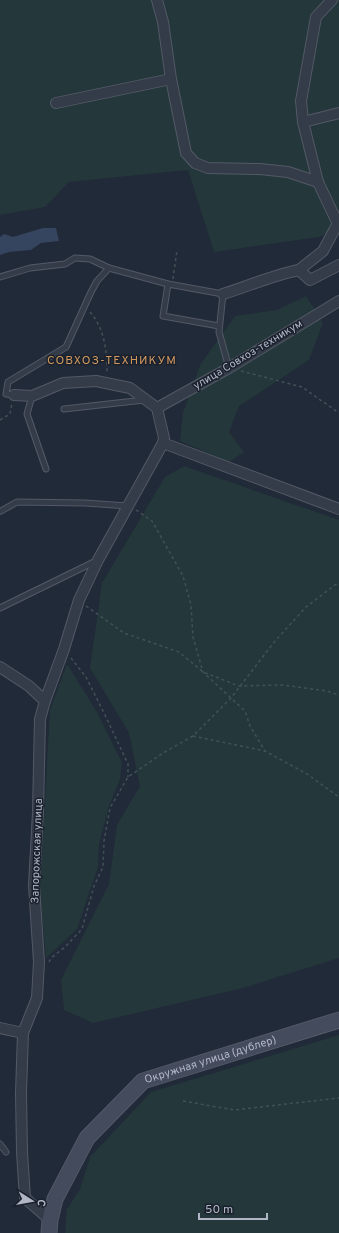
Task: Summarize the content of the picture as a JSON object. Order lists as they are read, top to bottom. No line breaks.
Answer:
{"streets":{"street":["улица Совхоз-техникум","Запорожская улица","Окружная улица (дублер)"]},"districts":["СОВХОЗ-ТЕХНИКУМ"],"scale_bar":"50 m","north":"right"}
